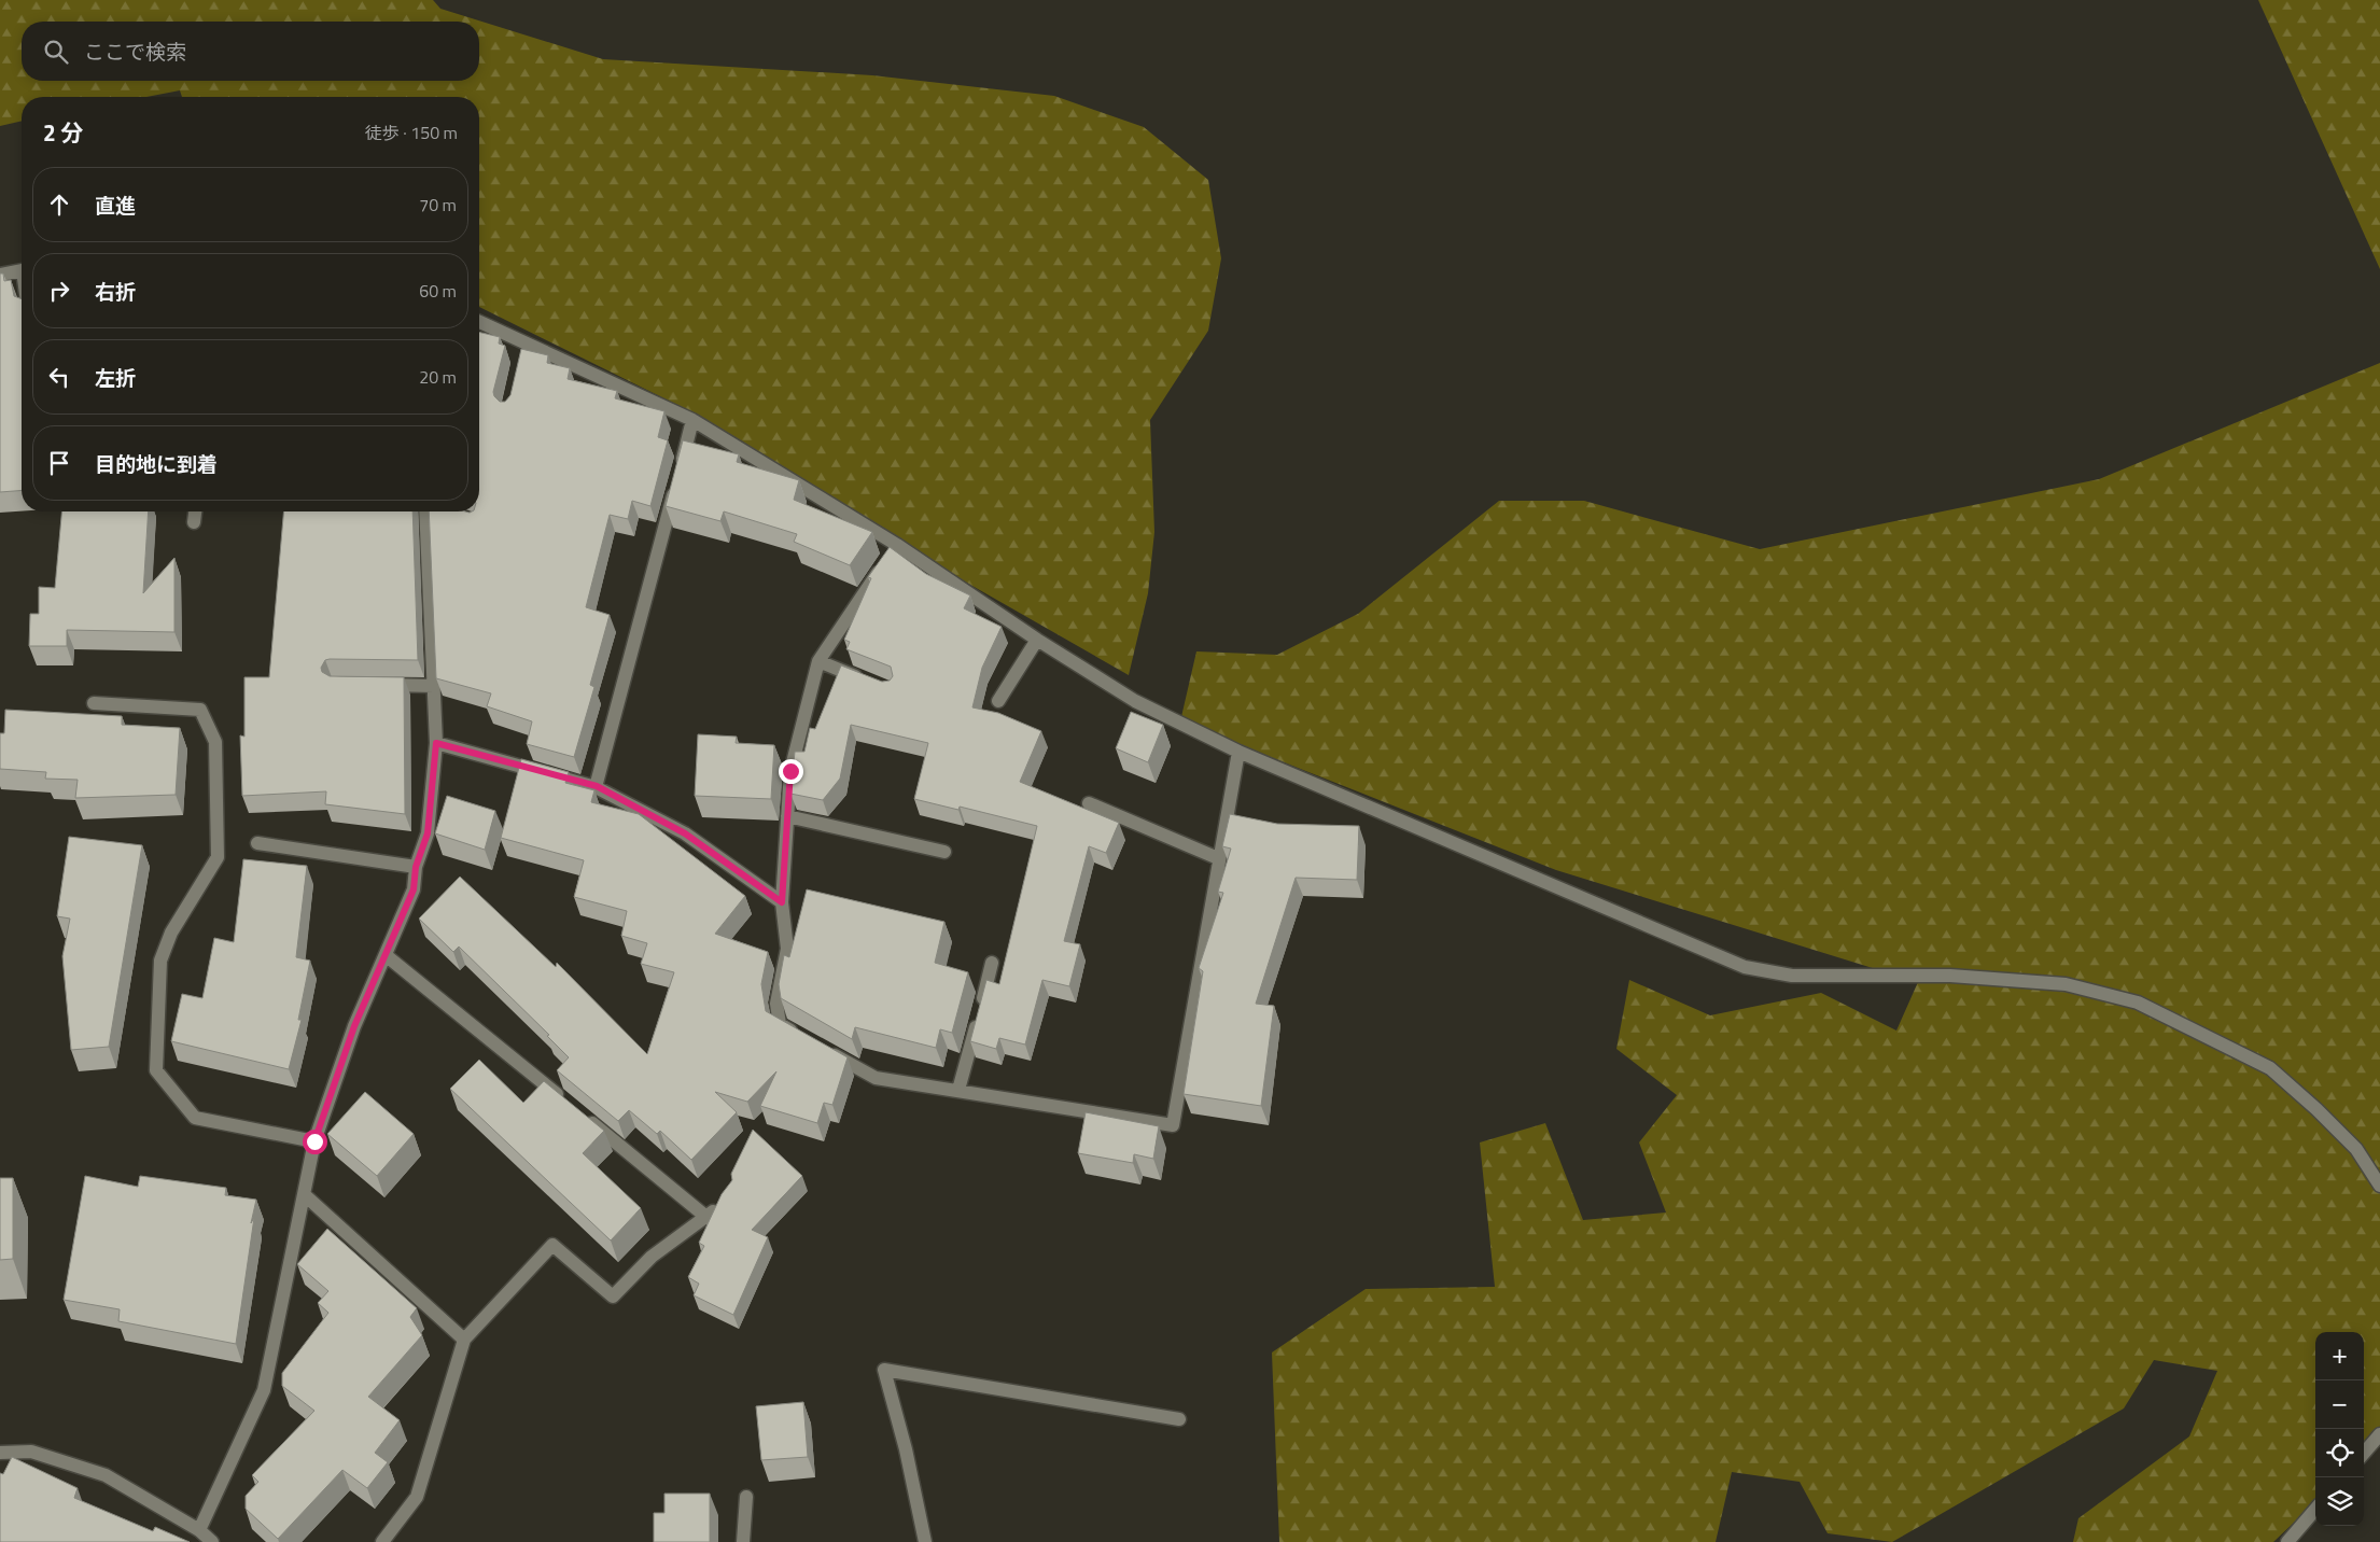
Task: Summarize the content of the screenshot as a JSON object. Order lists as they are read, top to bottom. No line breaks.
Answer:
{"page":{"search":"ここで検索","heading":["2 分","徒歩 · 150 m"],"list":[["直進","70 m"],["右折","60 m"],["左折","20 m"],"目的地に到着"],"map_buttons":["+","−"]}}
